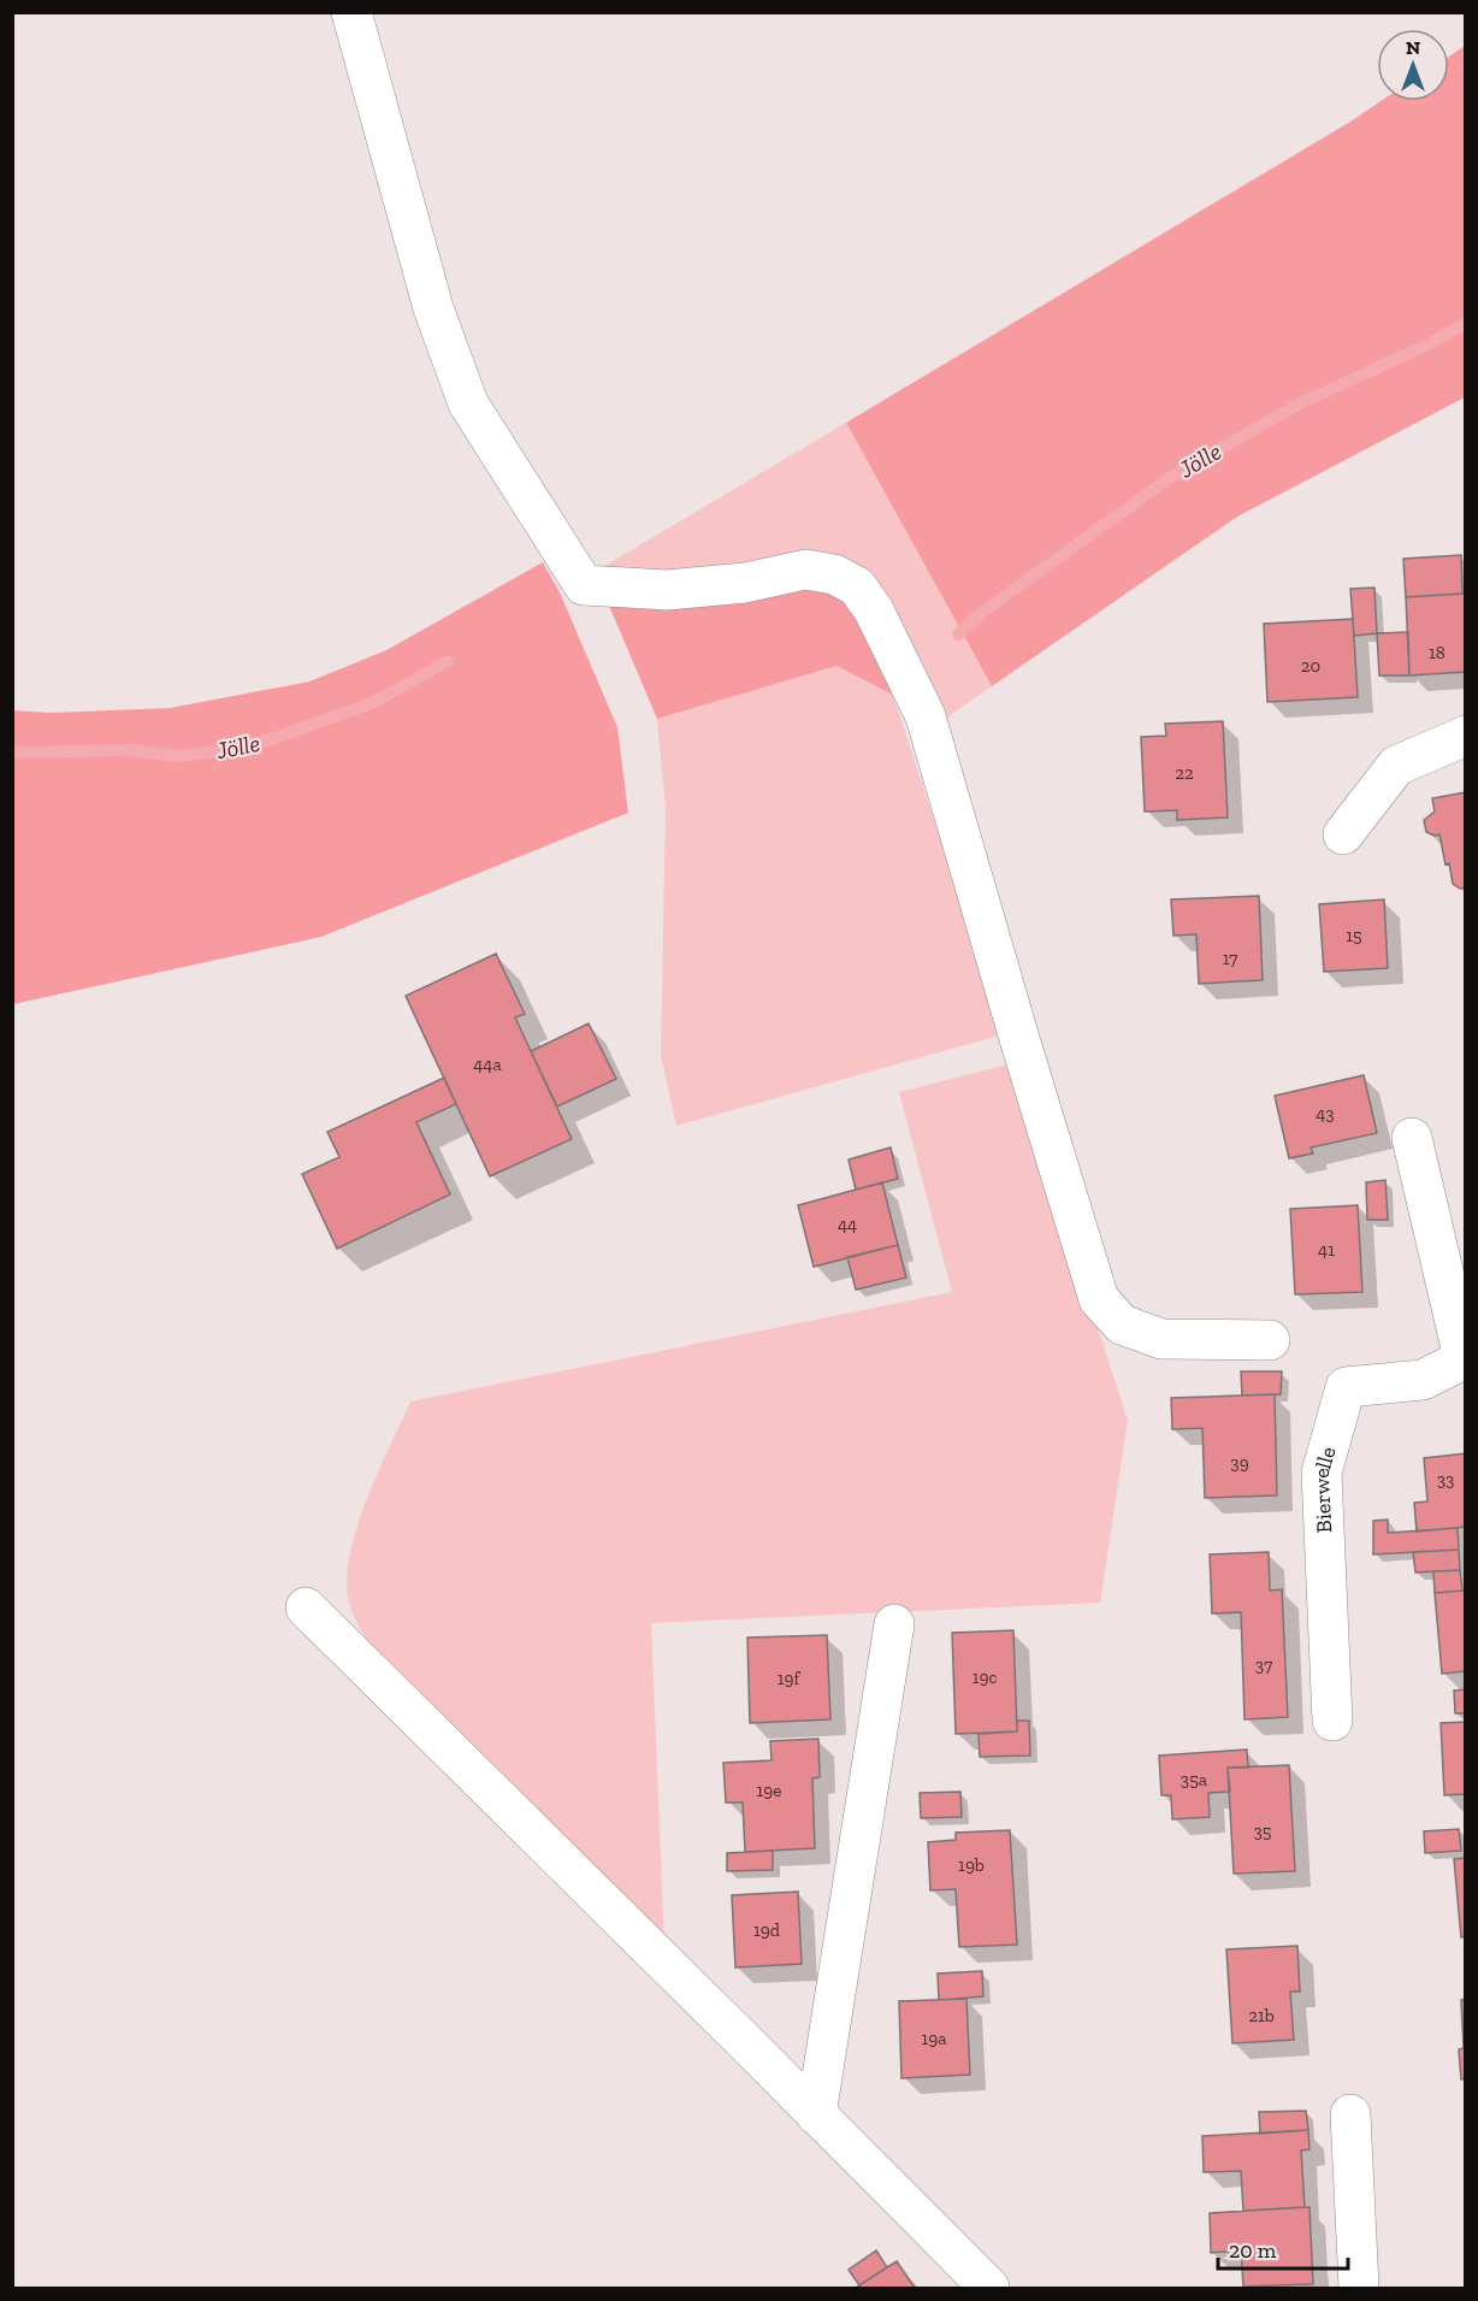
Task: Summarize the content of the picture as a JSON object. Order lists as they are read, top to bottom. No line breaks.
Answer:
{"streets":{"street":["Bierwelle"]},"water":["Jölle"],"house_numbers":["18","20","22","15","17","44a","43","44","41","39","33","37","19c","19f","35a","19e","35","19b","19d","21b","19a"],"scale_bar":"20 m","north":"top"}
